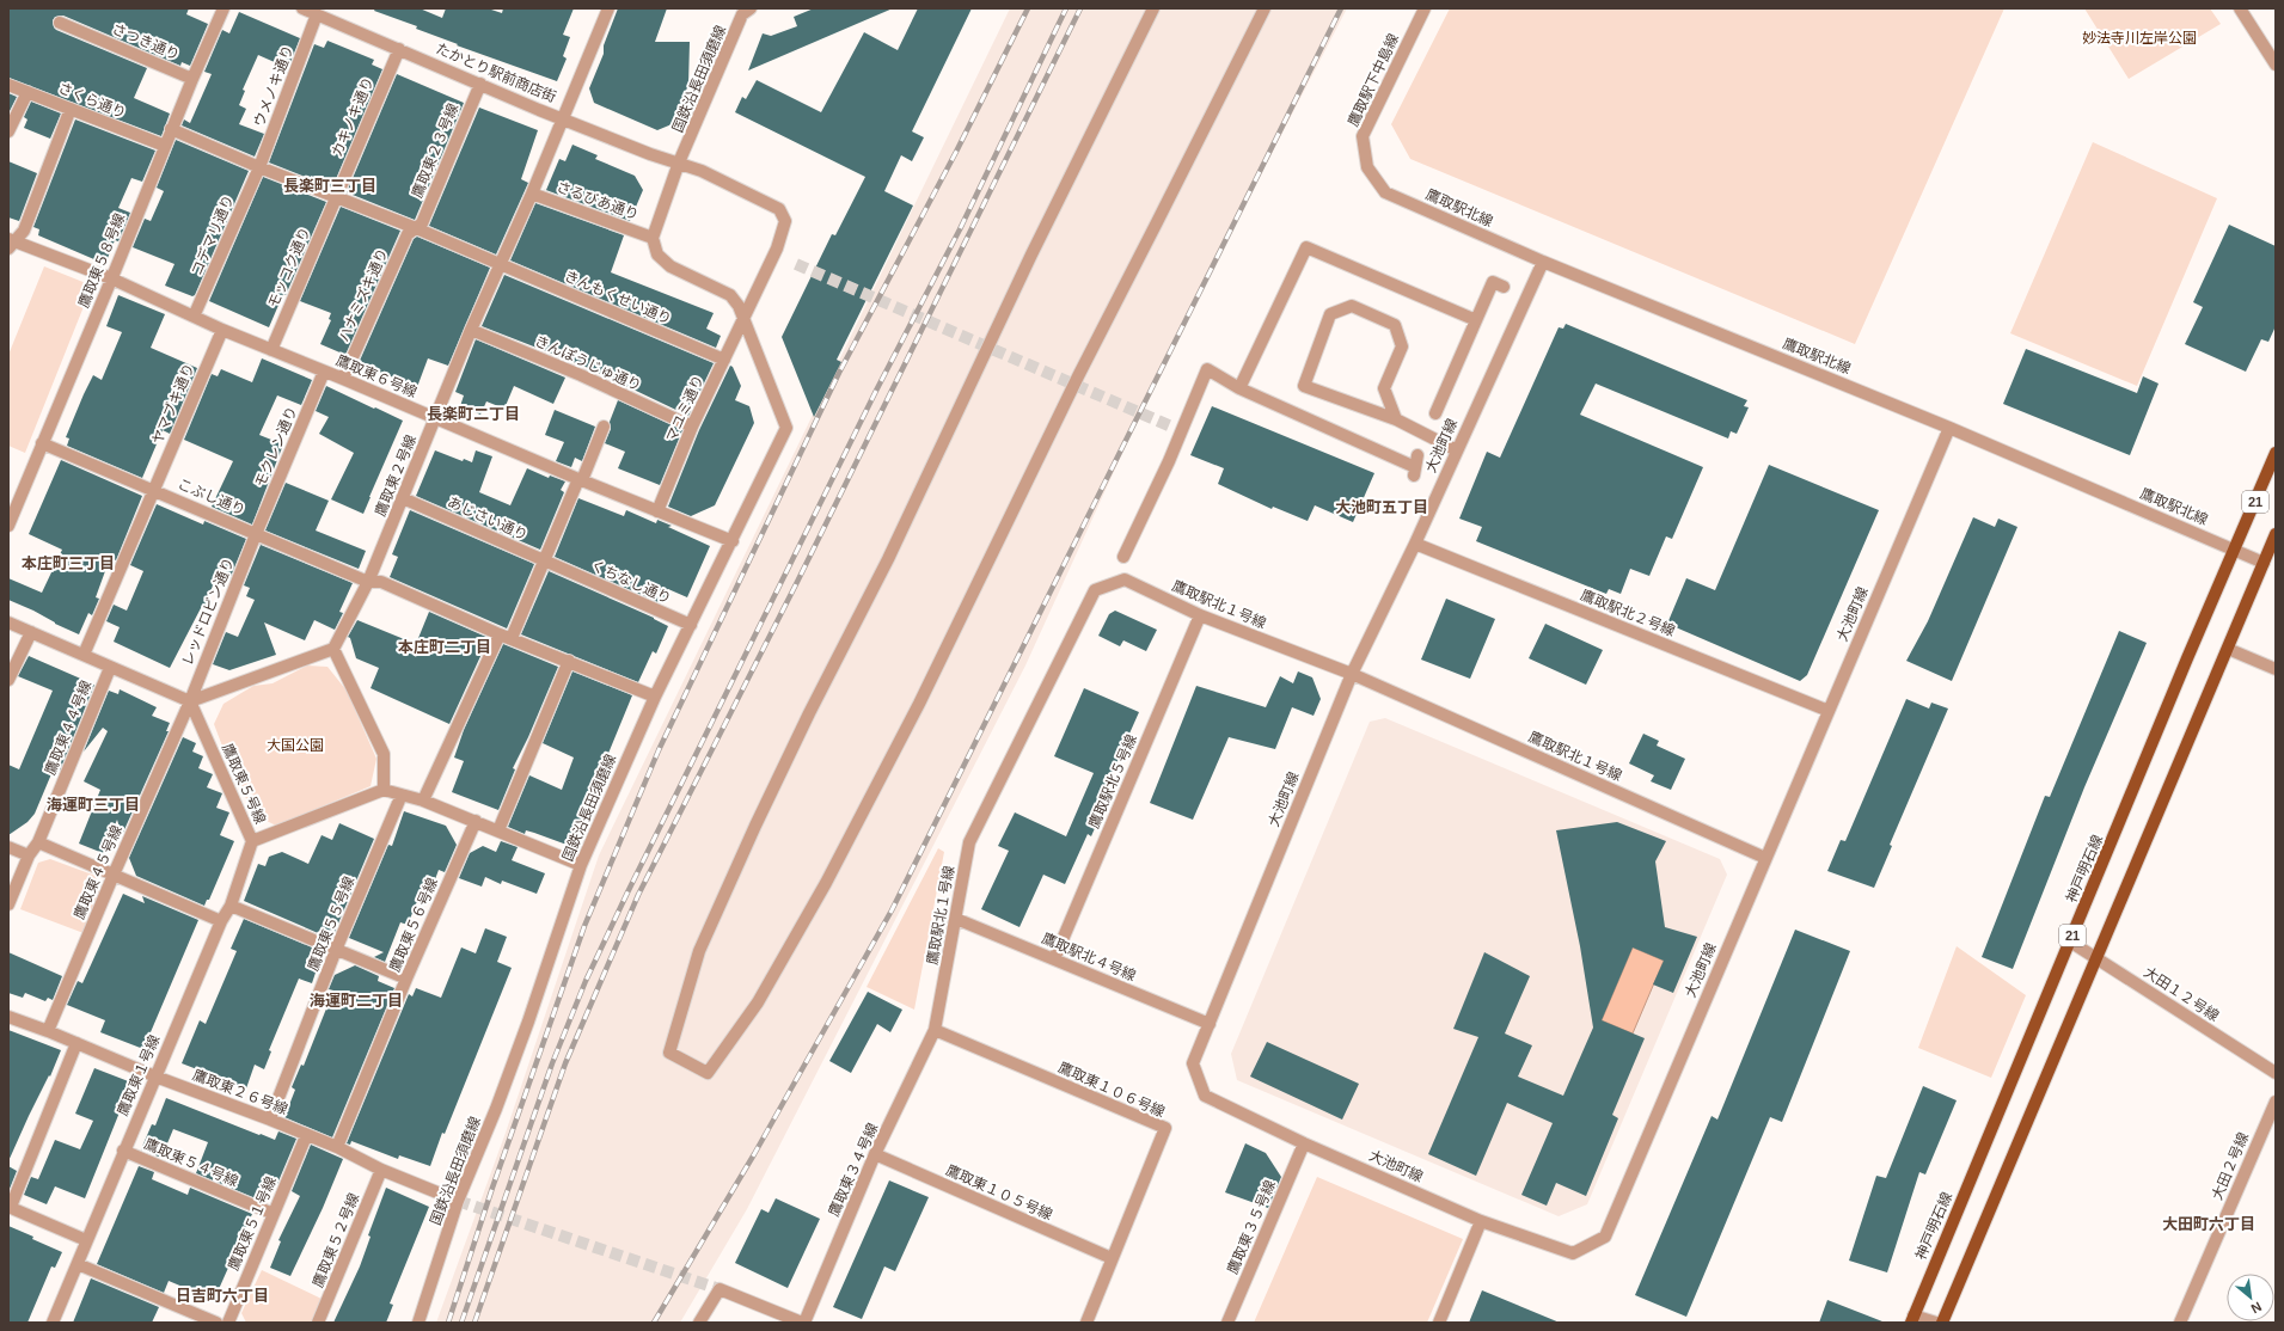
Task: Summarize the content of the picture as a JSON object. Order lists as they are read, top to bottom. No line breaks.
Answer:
{"streets":{"main road":["21","神戸明石線"],"street":["さつき通り","たかとり駅前商店街","国鉄沿長田須磨線","鷹取駅下中島線","ウメノキ通り","さくら通り","カキノキ通り","鷹取東２３号線","さるびあ通り","鷹取駅北線","コデマリ通り","鷹取東５８号線","モッコク通り","ハナミズキ通り","きんもくせい通り","きんぽうじゅ通り","鷹取東６号線","ヤマブキ通り","マユミ通り","大池町線","モクレン通り","鷹取東２号線","こぶし通り","あじさい通り","くちなし通り","鷹取駅北１号線","レッドロビン通り","鷹取駅北２号線","鷹取東４４号線","鷹取駅北５号線","鷹取東５号線","鷹取東４５号線","鷹取東５５号線","鷹取東５６号線","鷹取駅北４号線","大田１２号線","鷹取東１号線","鷹取東１０６号線","鷹取東２６号線","鷹取東５４号線","大田２号線","鷹取東３４号線","鷹取東１０５号線","鷹取東５１号線","鷹取東３５号線","鷹取東５２号線"]},"crossings":[["さつき通り","鷹取東５８号線"],["たかとり駅前商店街","国鉄沿長田須磨線"],["たかとり駅前商店街","ウメノキ通り"],["たかとり駅前商店街","カキノキ通り"],["たかとり駅前商店街","鷹取東２３号線"],["たかとり駅前商店街","鷹取東２号線"],["国鉄沿長田須磨線","さるびあ通り"],["国鉄沿長田須磨線","鷹取東６号線"],["国鉄沿長田須磨線","マユミ通り"],["国鉄沿長田須磨線","こぶし通り"],["国鉄沿長田須磨線","くちなし通り"],["国鉄沿長田須磨線","鷹取東２６号線"],["鷹取駅下中島線","鷹取駅北線"],["ウメノキ通り","コデマリ通り"],["ウメノキ通り","きんもくせい通り"],["さくら通り","鷹取東５８号線"],["カキノキ通り","モッコク通り"],["カキノキ通り","きんもくせい通り"],["鷹取東２３号線","ハナミズキ通り"],["鷹取東２３号線","きんもくせい通り"],["さるびあ通り","鷹取東２号線"],["鷹取駅北線","大池町線"],["鷹取駅北線","21"],["鷹取駅北線","神戸明石線"],["コデマリ通り","きんもくせい通り"],["コデマリ通り","鷹取東６号線"],["鷹取東５８号線","きんもくせい通り"],["鷹取東５８号線","鷹取東６号線"],["鷹取東５８号線","こぶし通り"],["モッコク通り","きんもくせい通り"],["モッコク通り","鷹取東６号線"],["ハナミズキ通り","きんもくせい通り"],["ハナミズキ通り","鷹取東６号線"],["きんもくせい通り","マユミ通り"],["きんもくせい通り","鷹取東２号線"],["きんぽうじゅ通り","マユミ通り"],["きんぽうじゅ通り","鷹取東２号線"],["鷹取東６号線","ヤマブキ通り"],["鷹取東６号線","マユミ通り"],["鷹取東６号線","モクレン通り"],["鷹取東６号線","鷹取東２号線"],["ヤマブキ通り","こぶし通り"],["大池町線","鷹取駅北１号線"],["大池町線","鷹取駅北２号線"],["大池町線","鷹取駅北４号線"],["大池町線","鷹取東３５号線"],["モクレン通り","こぶし通り"],["モクレン通り","レッドロビン通り"],["鷹取東２号線","こぶし通り"],["鷹取東２号線","あじさい通り"],["こぶし通り","レッドロビン通り"],["21","大田１２号線"],["あじさい通り","くちなし通り"],["鷹取駅北１号線","鷹取駅北５号線"],["鷹取駅北１号線","鷹取駅北４号線"],["鷹取駅北１号線","鷹取東１０６号線"],["鷹取駅北１号線","鷹取東３４号線"],["レッドロビン通り","鷹取東５号線"],["レッドロビン通り","鷹取東４５号線"],["鷹取駅北５号線","鷹取駅北４号線"],["鷹取東５号線","鷹取東４５号線"],["鷹取東５号線","鷹取東１号線"],["神戸明石線","大田１２号線"],["鷹取東４５号線","鷹取東２６号線"],["鷹取東５５号線","鷹取東２６号線"],["鷹取東５６号線","鷹取東２６号線"],["鷹取東１号線","鷹取東２６号線"],["鷹取東１号線","鷹取東５４号線"],["鷹取東１０６号線","鷹取東３４号線"],["鷹取東１０６号線","鷹取東１０５号線"],["鷹取東２６号線","鷹取東５１号線"],["鷹取東２６号線","鷹取東５２号線"],["鷹取東５４号線","鷹取東５１号線"],["鷹取東３４号線","鷹取東１０５号線"]],"districts":["長楽町三丁目","長楽町二丁目","大池町五丁目","本庄町三丁目","本庄町二丁目","海運町三丁目","海運町二丁目","大田町六丁目","日吉町六丁目"],"parks":["妙法寺川左岸公園","大国公園"],"north":"bottom right"}
